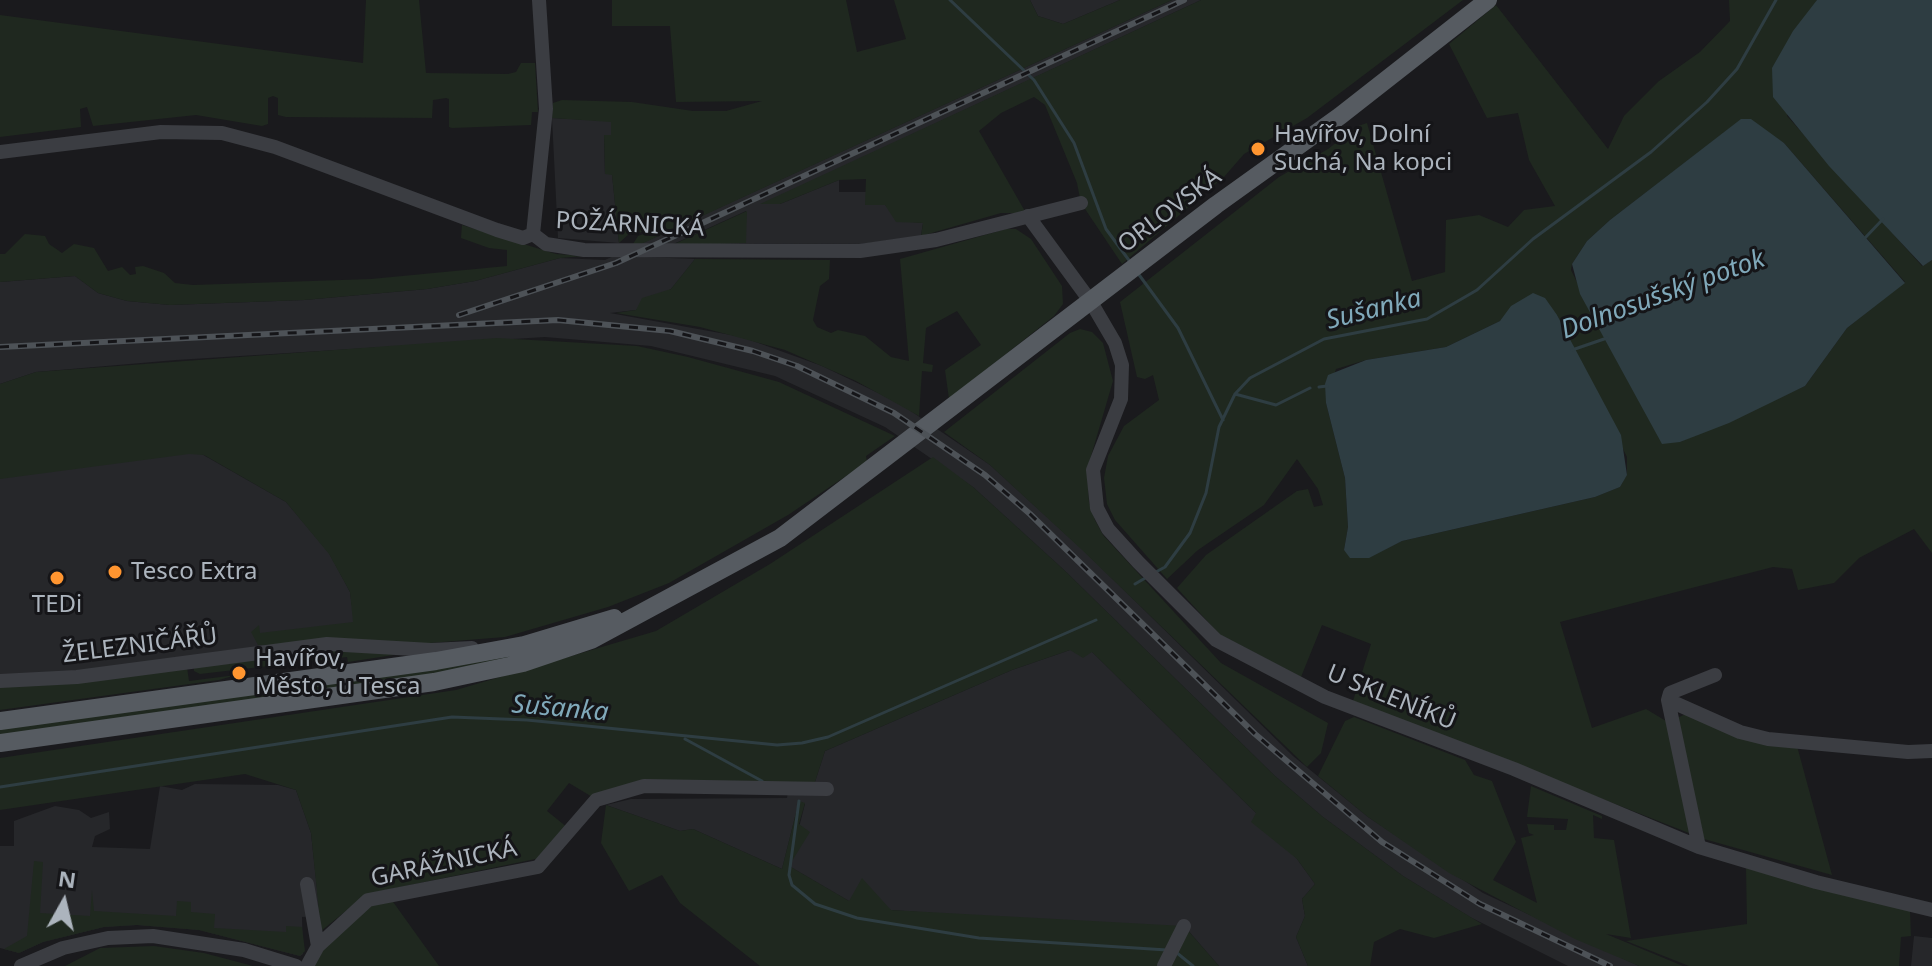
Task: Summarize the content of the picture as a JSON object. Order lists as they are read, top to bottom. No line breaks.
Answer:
{"streets":{"main road":["ORLOVSKÁ"],"street":["POŽÁRNICKÁ","ŽELEZNIČÁŘŮ","U SKLENÍKŮ","GARÁŽNICKÁ"]},"crossings":[["ORLOVSKÁ","U SKLENÍKŮ"]],"water":["Dolnosušský potok","Sušanka"],"places":["Havířov, Dolní Suchá, Na kopci","Tesco Extra","TEDi","Havířov, Město, u Tesca"],"north":"top"}
